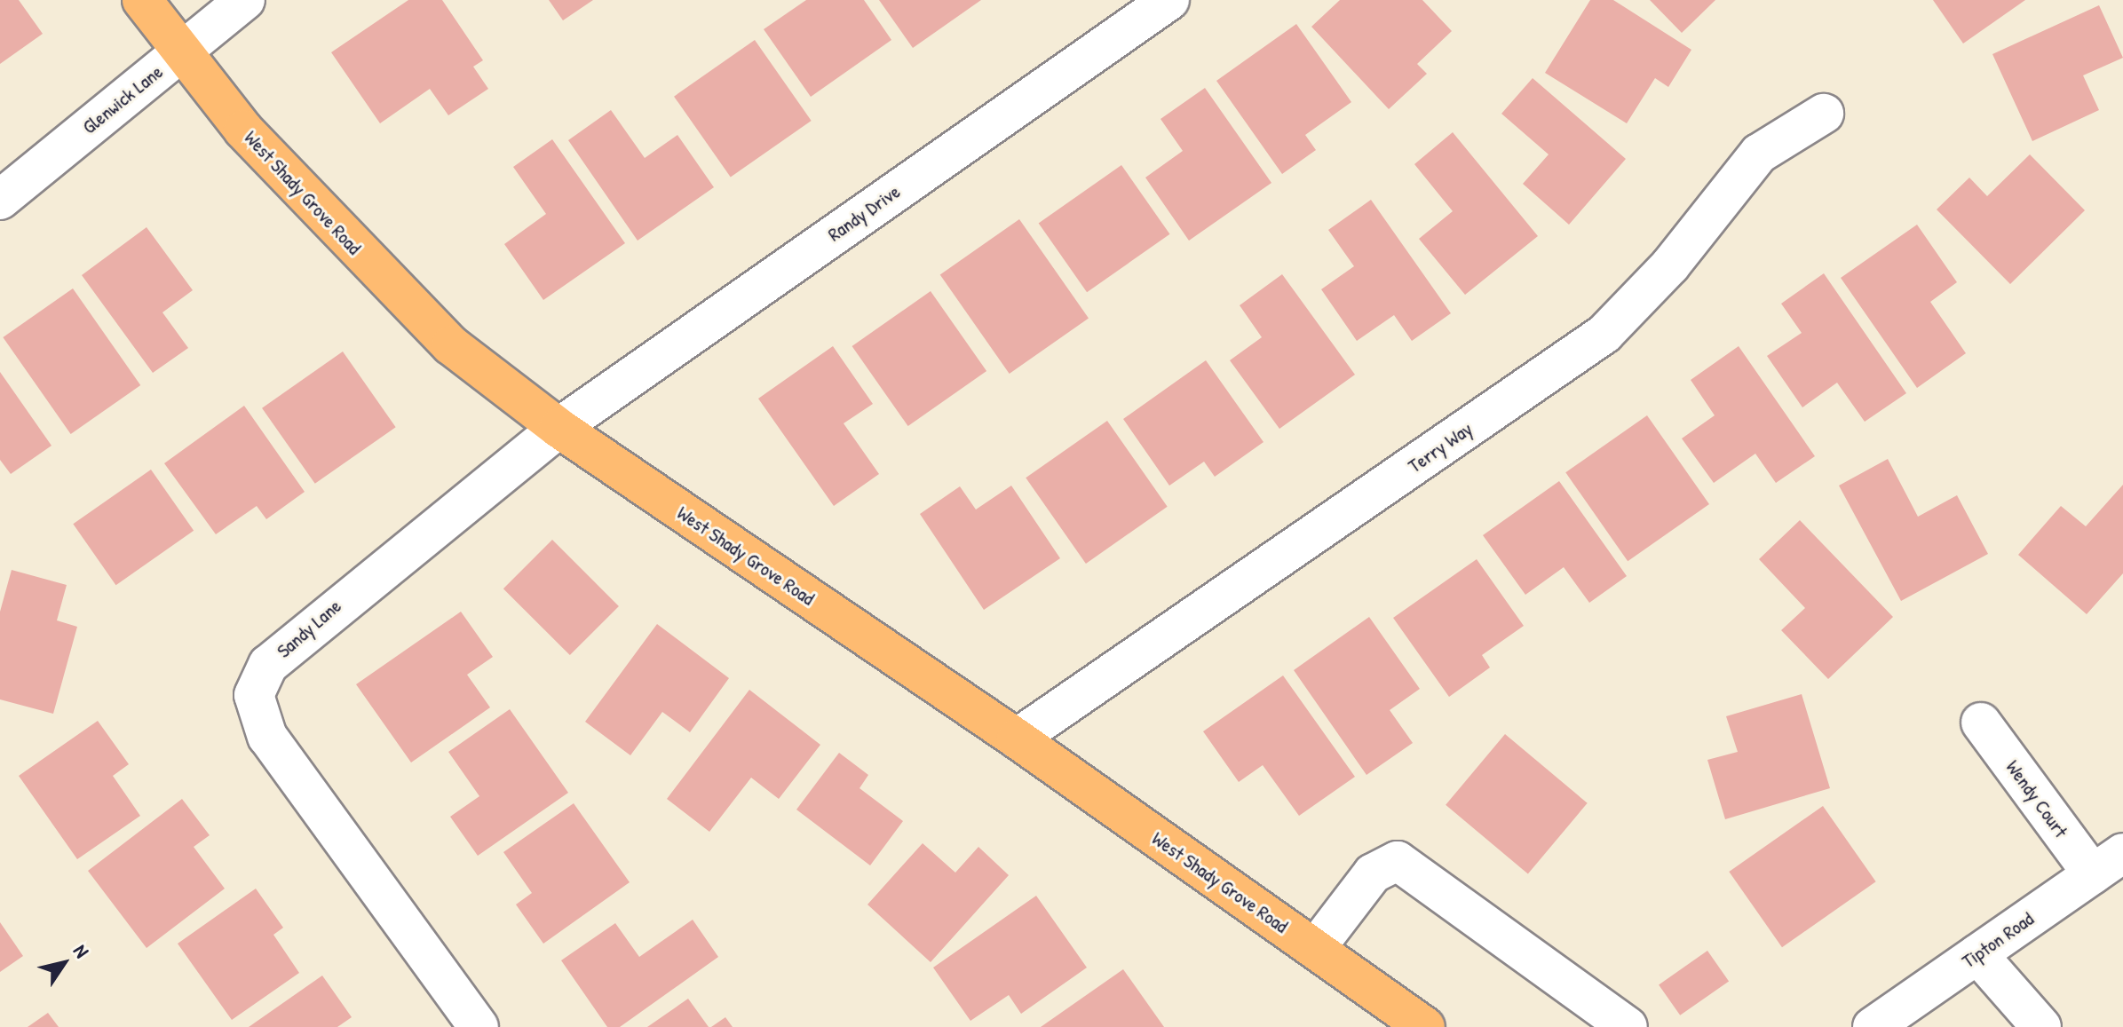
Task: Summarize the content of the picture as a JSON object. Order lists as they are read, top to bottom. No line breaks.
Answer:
{"streets":{"main road":["West Shady Grove Road"],"street":["Glenwick Lane","Randy Drive","Terry Way","Sandy Lane","Wendy Court","Tipton Road"]},"crossings":[["Glenwick Lane","West Shady Grove Road"],["West Shady Grove Road","Randy Drive"],["West Shady Grove Road","Terry Way"],["West Shady Grove Road","Sandy Lane"],["Randy Drive","Sandy Lane"],["Wendy Court","Tipton Road"]],"north":"top right"}
